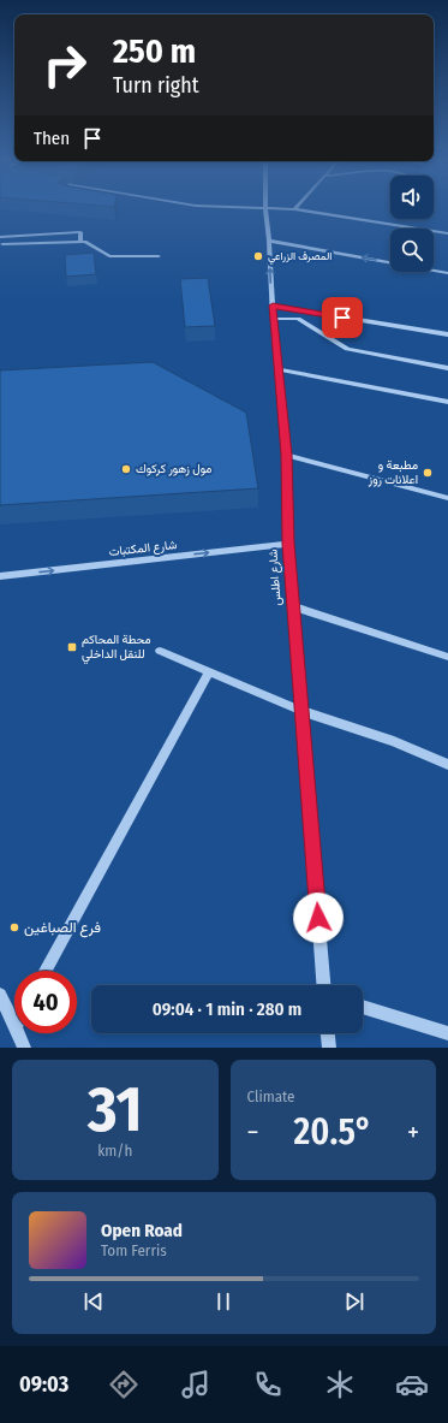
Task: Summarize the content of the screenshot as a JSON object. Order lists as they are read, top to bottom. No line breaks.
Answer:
{"streets":{"street":["شارع المكتبات","شارع اطلس"]},"crossings":[["شارع المكتبات","شارع اطلس"]],"one_way":["شارع المكتبات"],"places":{"other":["المصرف الزراعي","مول زهور كركوك","مطبعة و اعلانات روز","فرع الصباغين"],"transit":["محطة المحاكم للنقل الداخلي"]},"page":{"turn":["250 m","Turn right"],"then":"Then","limit":"40","trip":"09:04 · 1 min · 280 m","tile":[["31","km/h"],"Climate"],"heat":["−","20.5°","+"],"song":["Open Road","Tom Ferris"],"tabs":"09:03"}}
